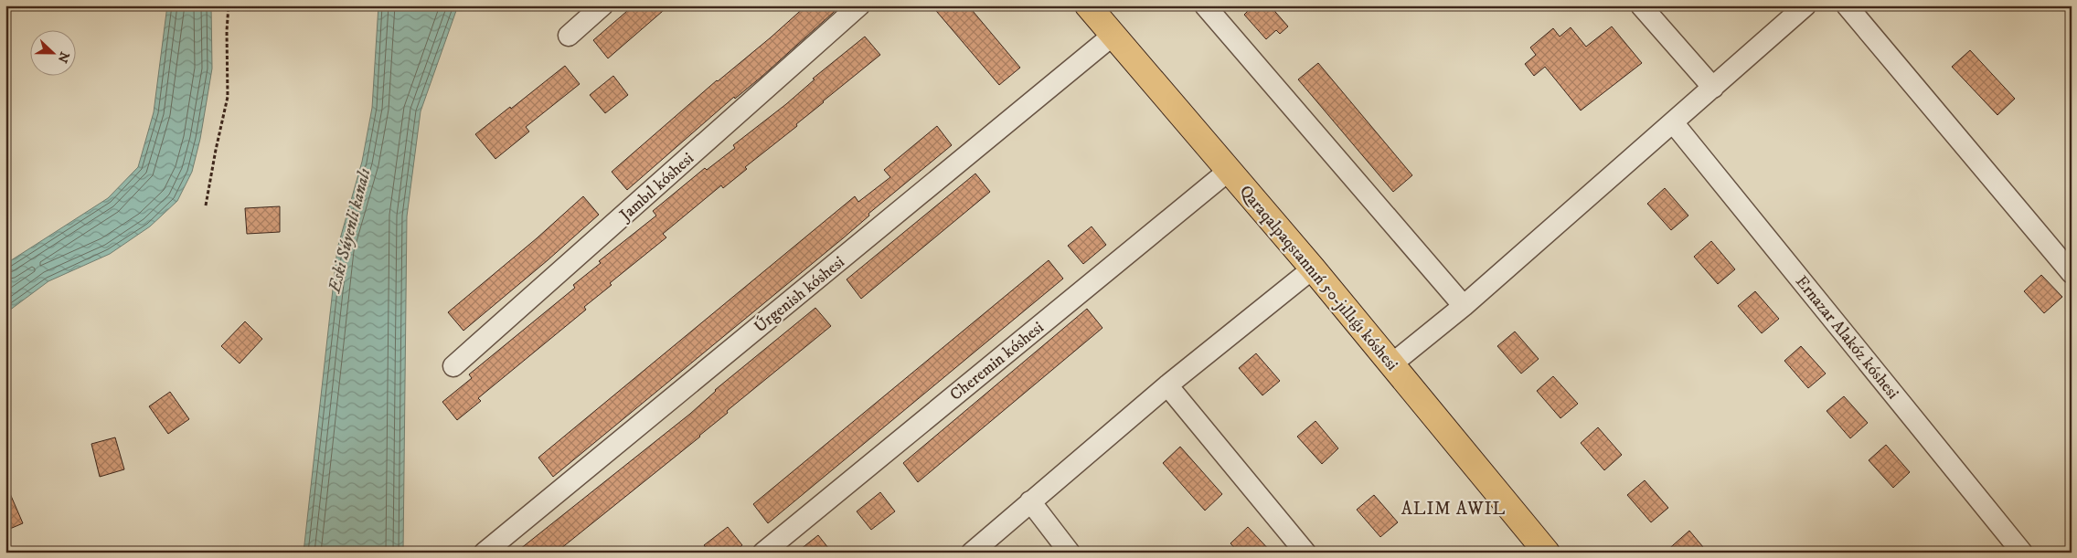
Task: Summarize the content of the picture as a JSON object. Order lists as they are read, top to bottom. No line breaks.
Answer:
{"streets":{"main road":["Qaraqalpaqstannıń 50-jıllıǵı kóshesi"],"street":["Jambıl kóshesi","Úrgenish kóshesi","Ernazar Alakóz kóshesi","Cheremin kóshesi"]},"crossings":[["Qaraqalpaqstannıń 50-jıllıǵı kóshesi","Úrgenish kóshesi"],["Qaraqalpaqstannıń 50-jıllıǵı kóshesi","Cheremin kóshesi"]],"districts":["ALIM AWIL"],"water":["Eski Súyenli kanalı"],"north":"right"}
